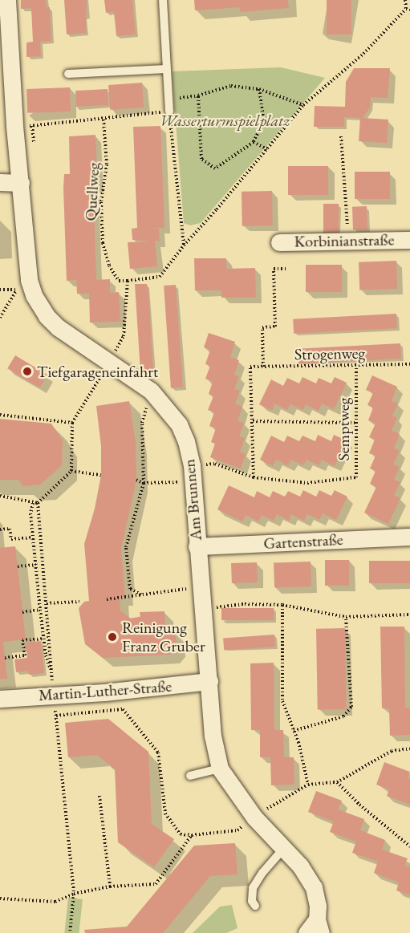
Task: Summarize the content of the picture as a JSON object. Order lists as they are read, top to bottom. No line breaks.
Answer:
{"streets":{"street":["Korbinianstraße","Am Brunnen","Gartenstraße","Martin-Luther-Straße"],"path":["Quellweg","Strogenweg","Semptweg"]},"crossings":[["Strogenweg","Semptweg"],["Semptweg","Am Brunnen"],["Am Brunnen","Gartenstraße"],["Am Brunnen","Martin-Luther-Straße"]],"parks":["Wasserturmspielplatz"],"places":["Tiefgarageneinfahrt","Reinigung Franz Gruber"]}
